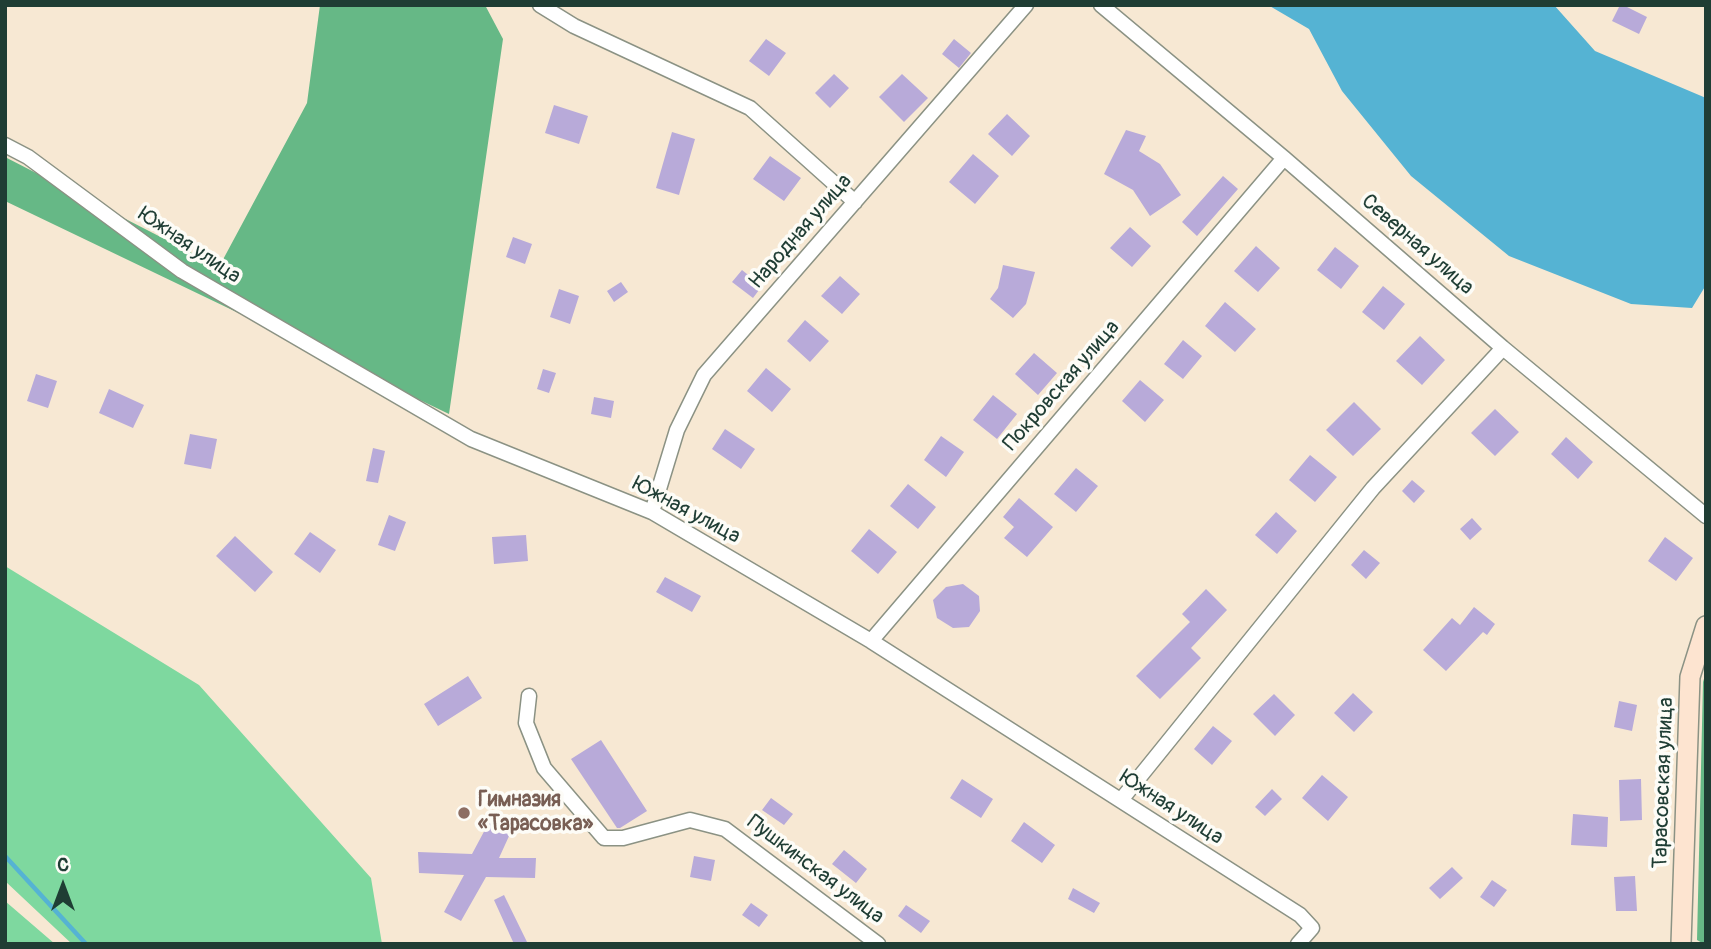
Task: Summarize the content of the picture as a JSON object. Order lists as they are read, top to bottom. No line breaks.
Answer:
{"streets":{"main road":["Тарасовская улица"],"street":["Народная улица","Северная улица","Южная улица","Покровская улица","Пушкинская улица"]},"crossings":[["Народная улица","Южная улица"],["Северная улица","Покровская улица"],["Южная улица","Покровская улица"]],"places":["Гимназия «Тарасовка»"],"north":"top"}
